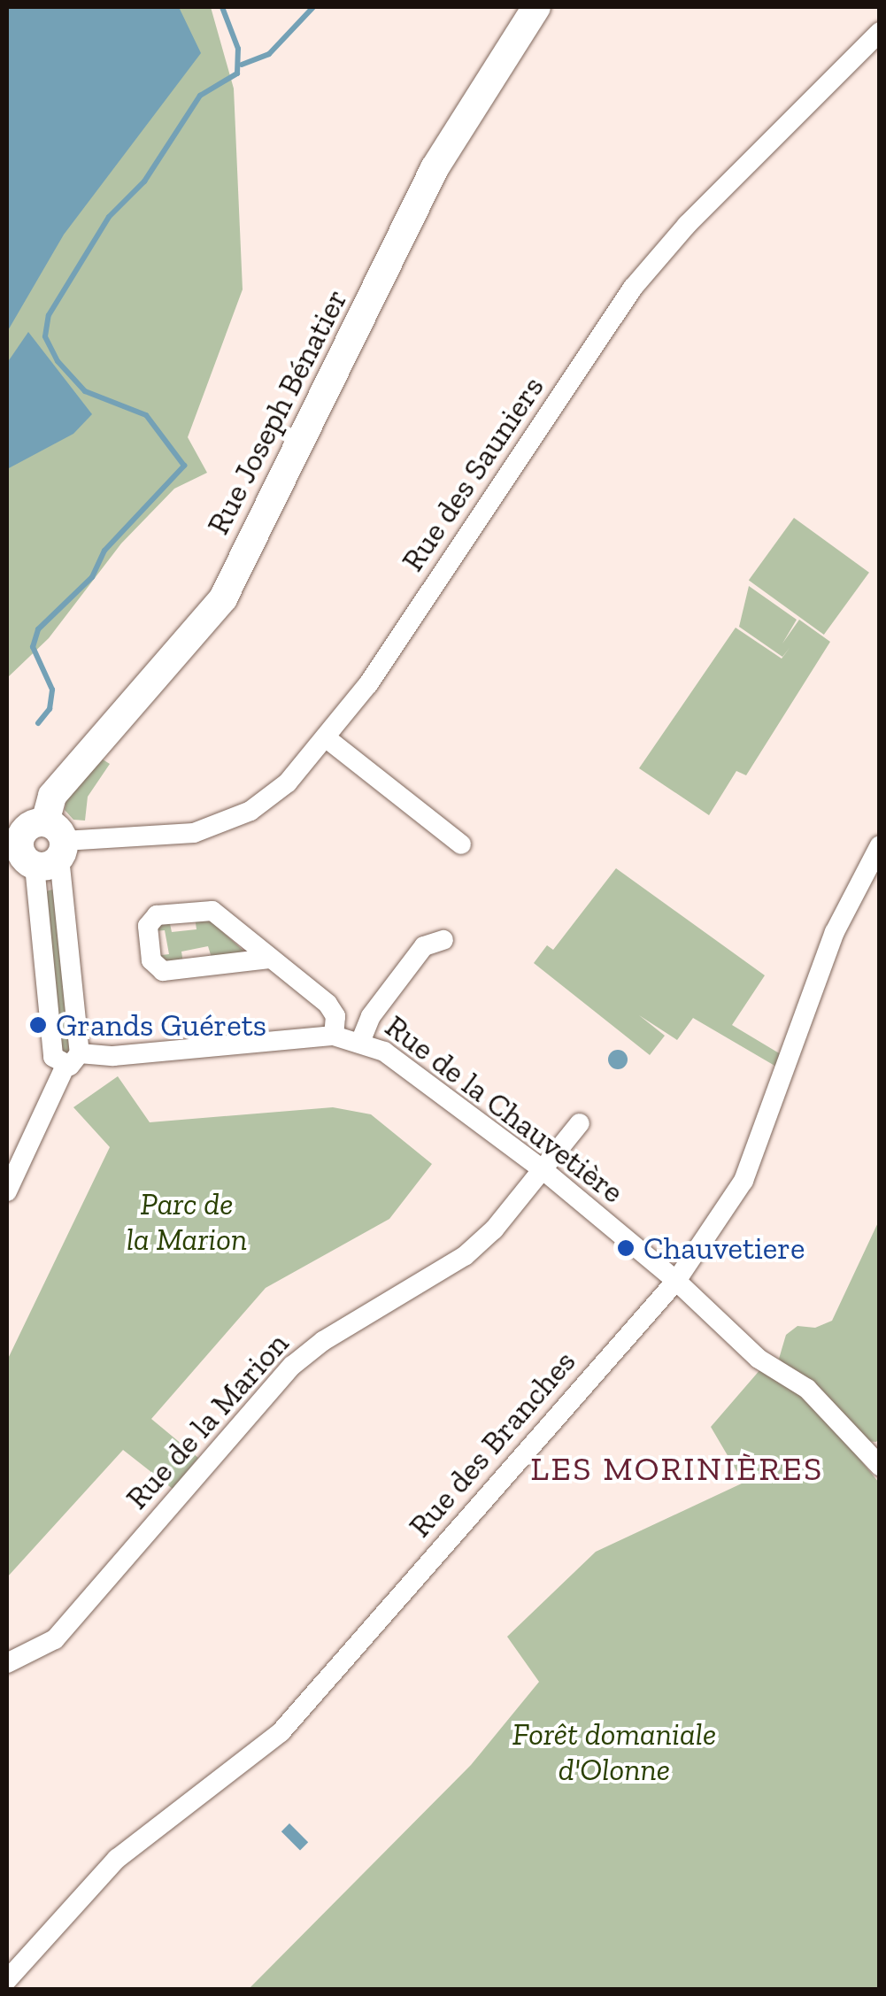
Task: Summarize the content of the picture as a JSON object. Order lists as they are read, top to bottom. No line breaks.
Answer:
{"streets":{"street":["Rue Joseph Bénatier","Rue des Sauniers","Rue de la Chauvetière","Rue de la Marion","Rue des Branches"]},"crossings":[["Rue Joseph Bénatier","Rue des Sauniers"],["Rue de la Chauvetière","Rue de la Marion"],["Rue de la Chauvetière","Rue des Branches"]],"districts":["LES MORINIÈRES"],"parks":["Parc de la Marion","Forêt domaniale d'Olonne"],"places":["Grands Guérets","Chauvetiere"]}
